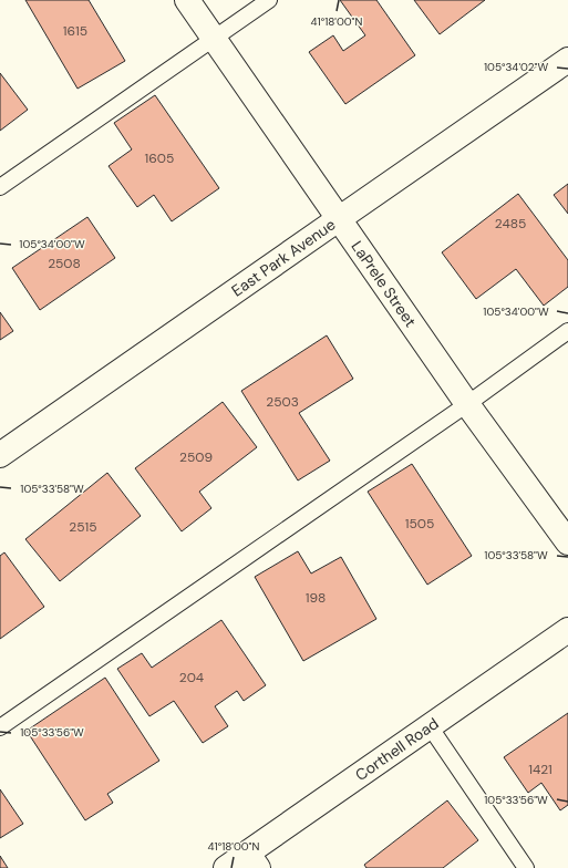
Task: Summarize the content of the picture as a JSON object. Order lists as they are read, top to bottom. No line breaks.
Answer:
{"streets":{"street":["East Park Avenue","LaPrele Street","Corthell Road"]},"crossings":[["East Park Avenue","LaPrele Street"]],"house_numbers":["1615","1605","2485","2508","2503","2509","1505","2515","198","204","1421"],"coordinates":["41°18'00\"N","105°34'02\"W","105°34'00\"W","105°33'58\"W","105°33'56\"W"]}
